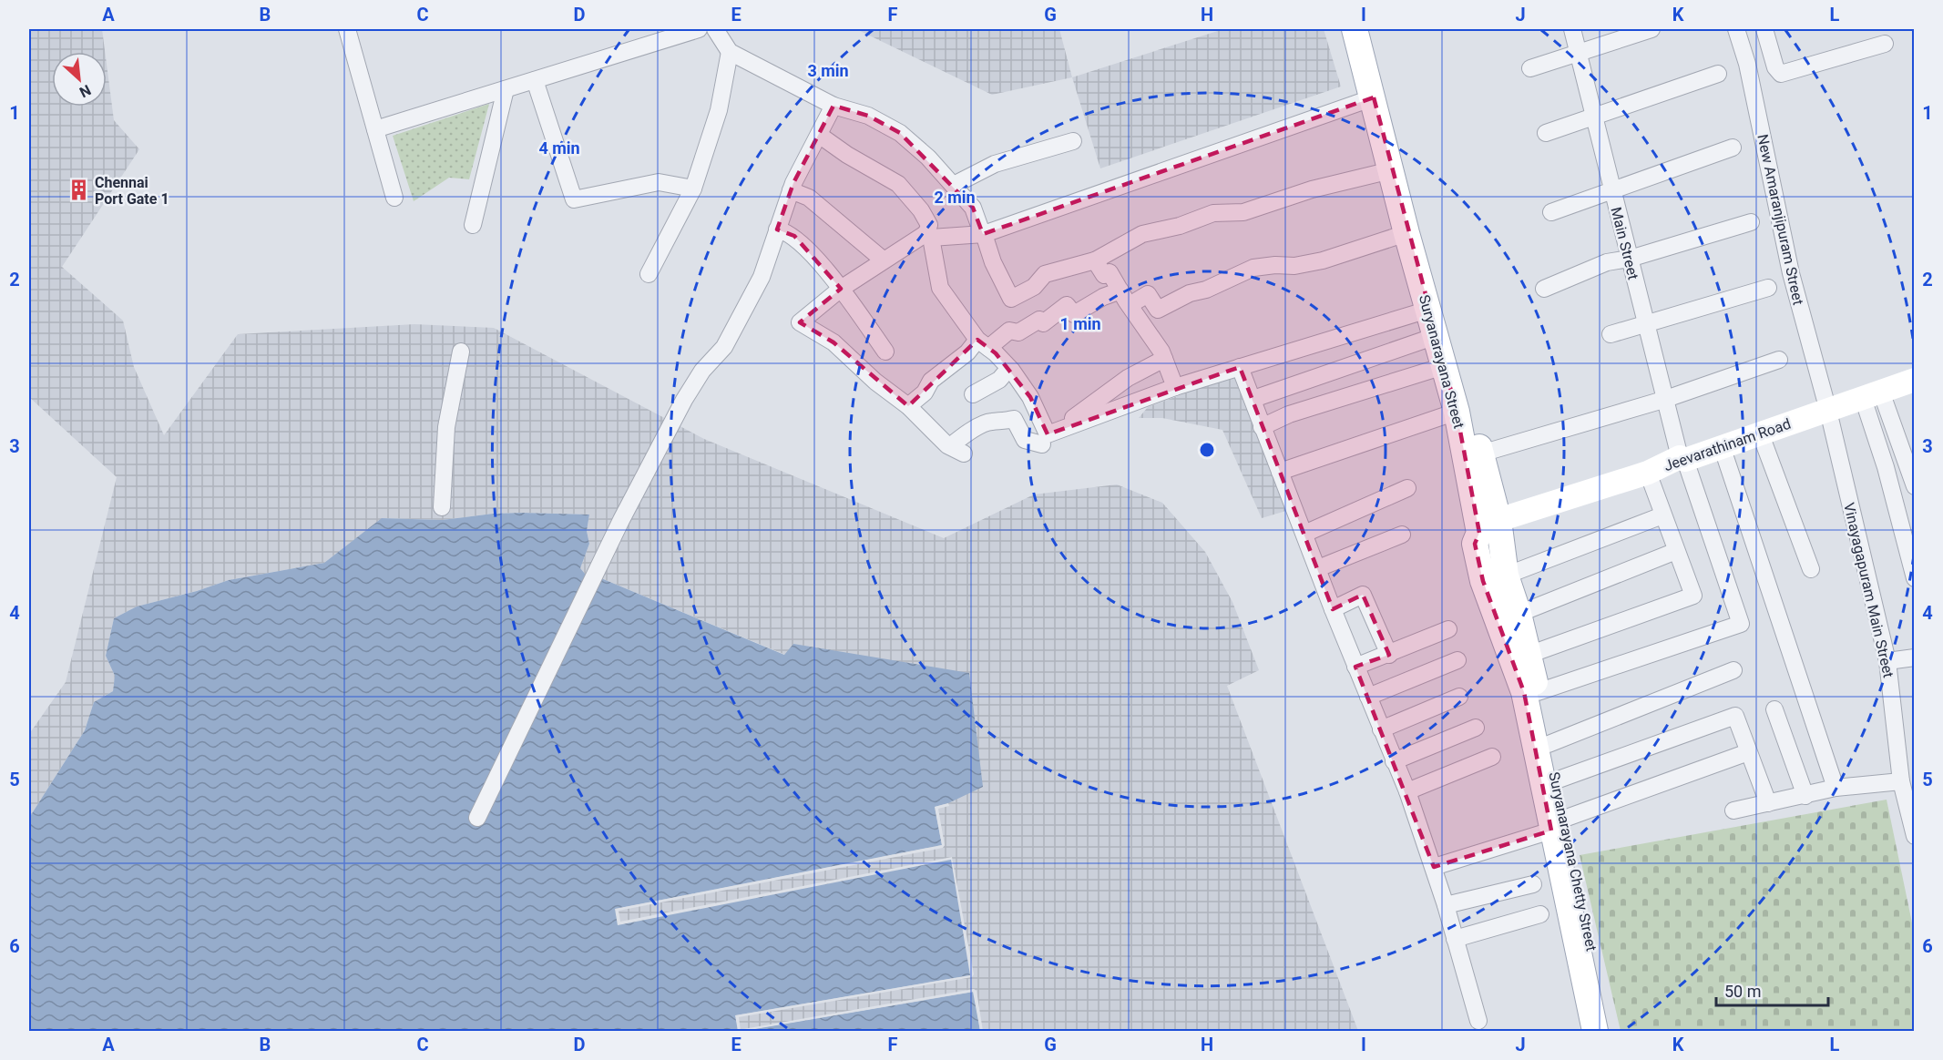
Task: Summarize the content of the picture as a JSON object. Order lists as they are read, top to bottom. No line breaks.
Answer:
{"streets":{"main road":["Suryanarayana Street","Jeevarathinam Road","Suryanarayana Chetty Street"],"street":["New Amaranjipuram Street","Main Street","Vinayagapuram Main Street"]},"crossings":[["New Amaranjipuram Street","Jeevarathinam Road"],["New Amaranjipuram Street","Vinayagapuram Main Street"],["Main Street","Suryanarayana Street"],["Main Street","Jeevarathinam Road"],["Main Street","Suryanarayana Chetty Street"],["Suryanarayana Street","Jeevarathinam Road"],["Suryanarayana Street","Suryanarayana Chetty Street"],["Jeevarathinam Road","Vinayagapuram Main Street"]],"places":{"building":["Chennai Port Gate 1"]},"scale_bar":"50 m","north":"bottom right","grid":{"columns":["A","B","C","D","E","F","G","H","I","J","K","L"],"rows":["1","2","3","4","5","6"]},"rings":["3 min","4 min","2 min","1 min"]}
